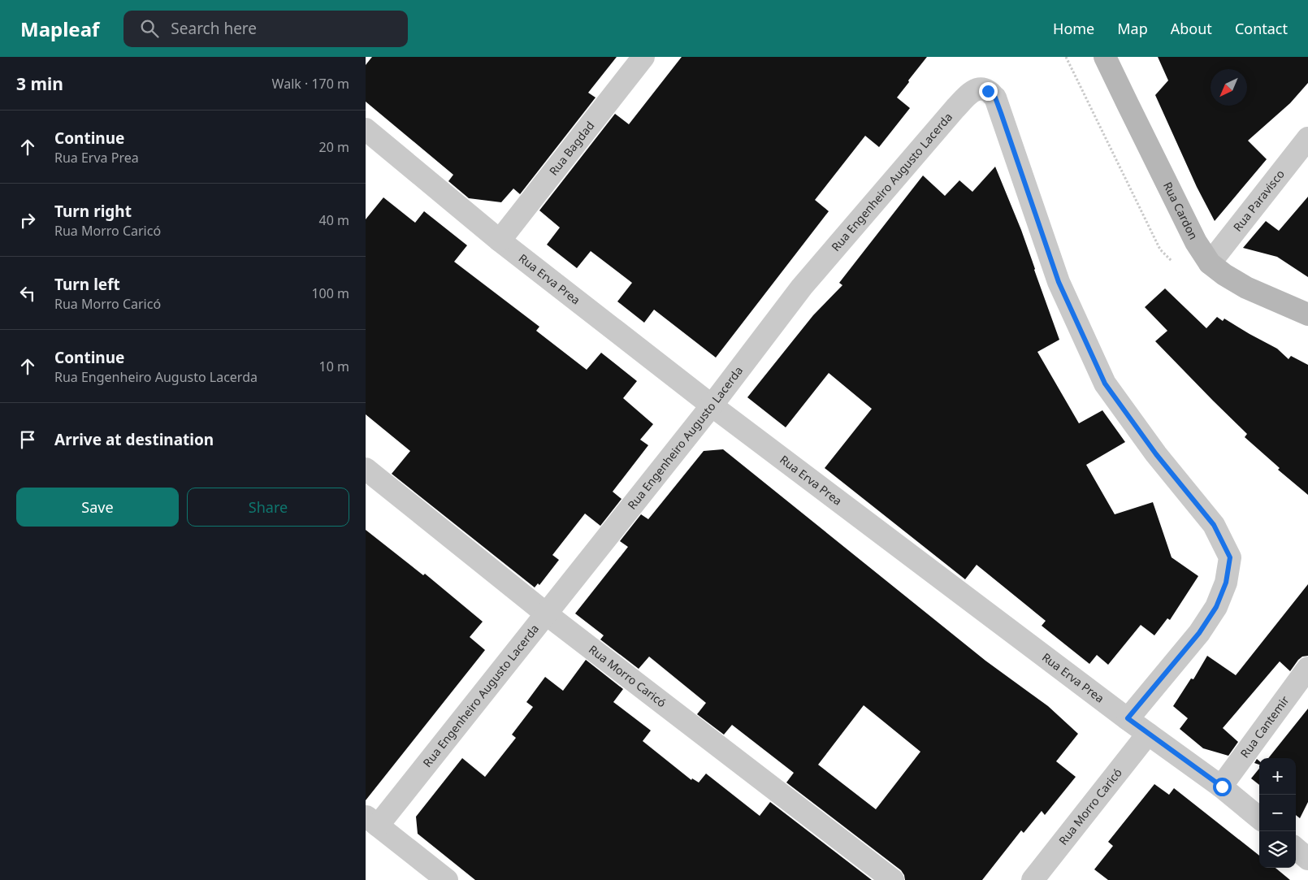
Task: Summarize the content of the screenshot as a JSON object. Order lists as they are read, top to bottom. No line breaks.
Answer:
{"streets":{"street":["Rua Bagdad","Rua Engenheiro Augusto Lacerda","Rua Paravisco","Rua Cardon","Rua Erva Prea","Rua Morro Caricó","Rua Cantemir"]},"crossings":[["Rua Bagdad","Rua Erva Prea"],["Rua Engenheiro Augusto Lacerda","Rua Erva Prea"],["Rua Engenheiro Augusto Lacerda","Rua Morro Caricó"],["Rua Paravisco","Rua Cardon"],["Rua Erva Prea","Rua Morro Caricó"],["Rua Erva Prea","Rua Cantemir"]],"north":"bottom left","page":{"header":"Mapleaf","search":"Search here","nav":["Home","Map","About","Contact"],"heading":["3 min","Walk · 170 m"],"list":[["Continue","Rua Erva Prea","20 m"],["Turn right","Rua Morro Caricó","40 m"],["Turn left","Rua Morro Caricó","100 m"],["Continue","Rua Engenheiro Augusto Lacerda","10 m"],"Arrive at destination"],"buttons":["Save","Share"],"map_buttons":["+","−"]}}
